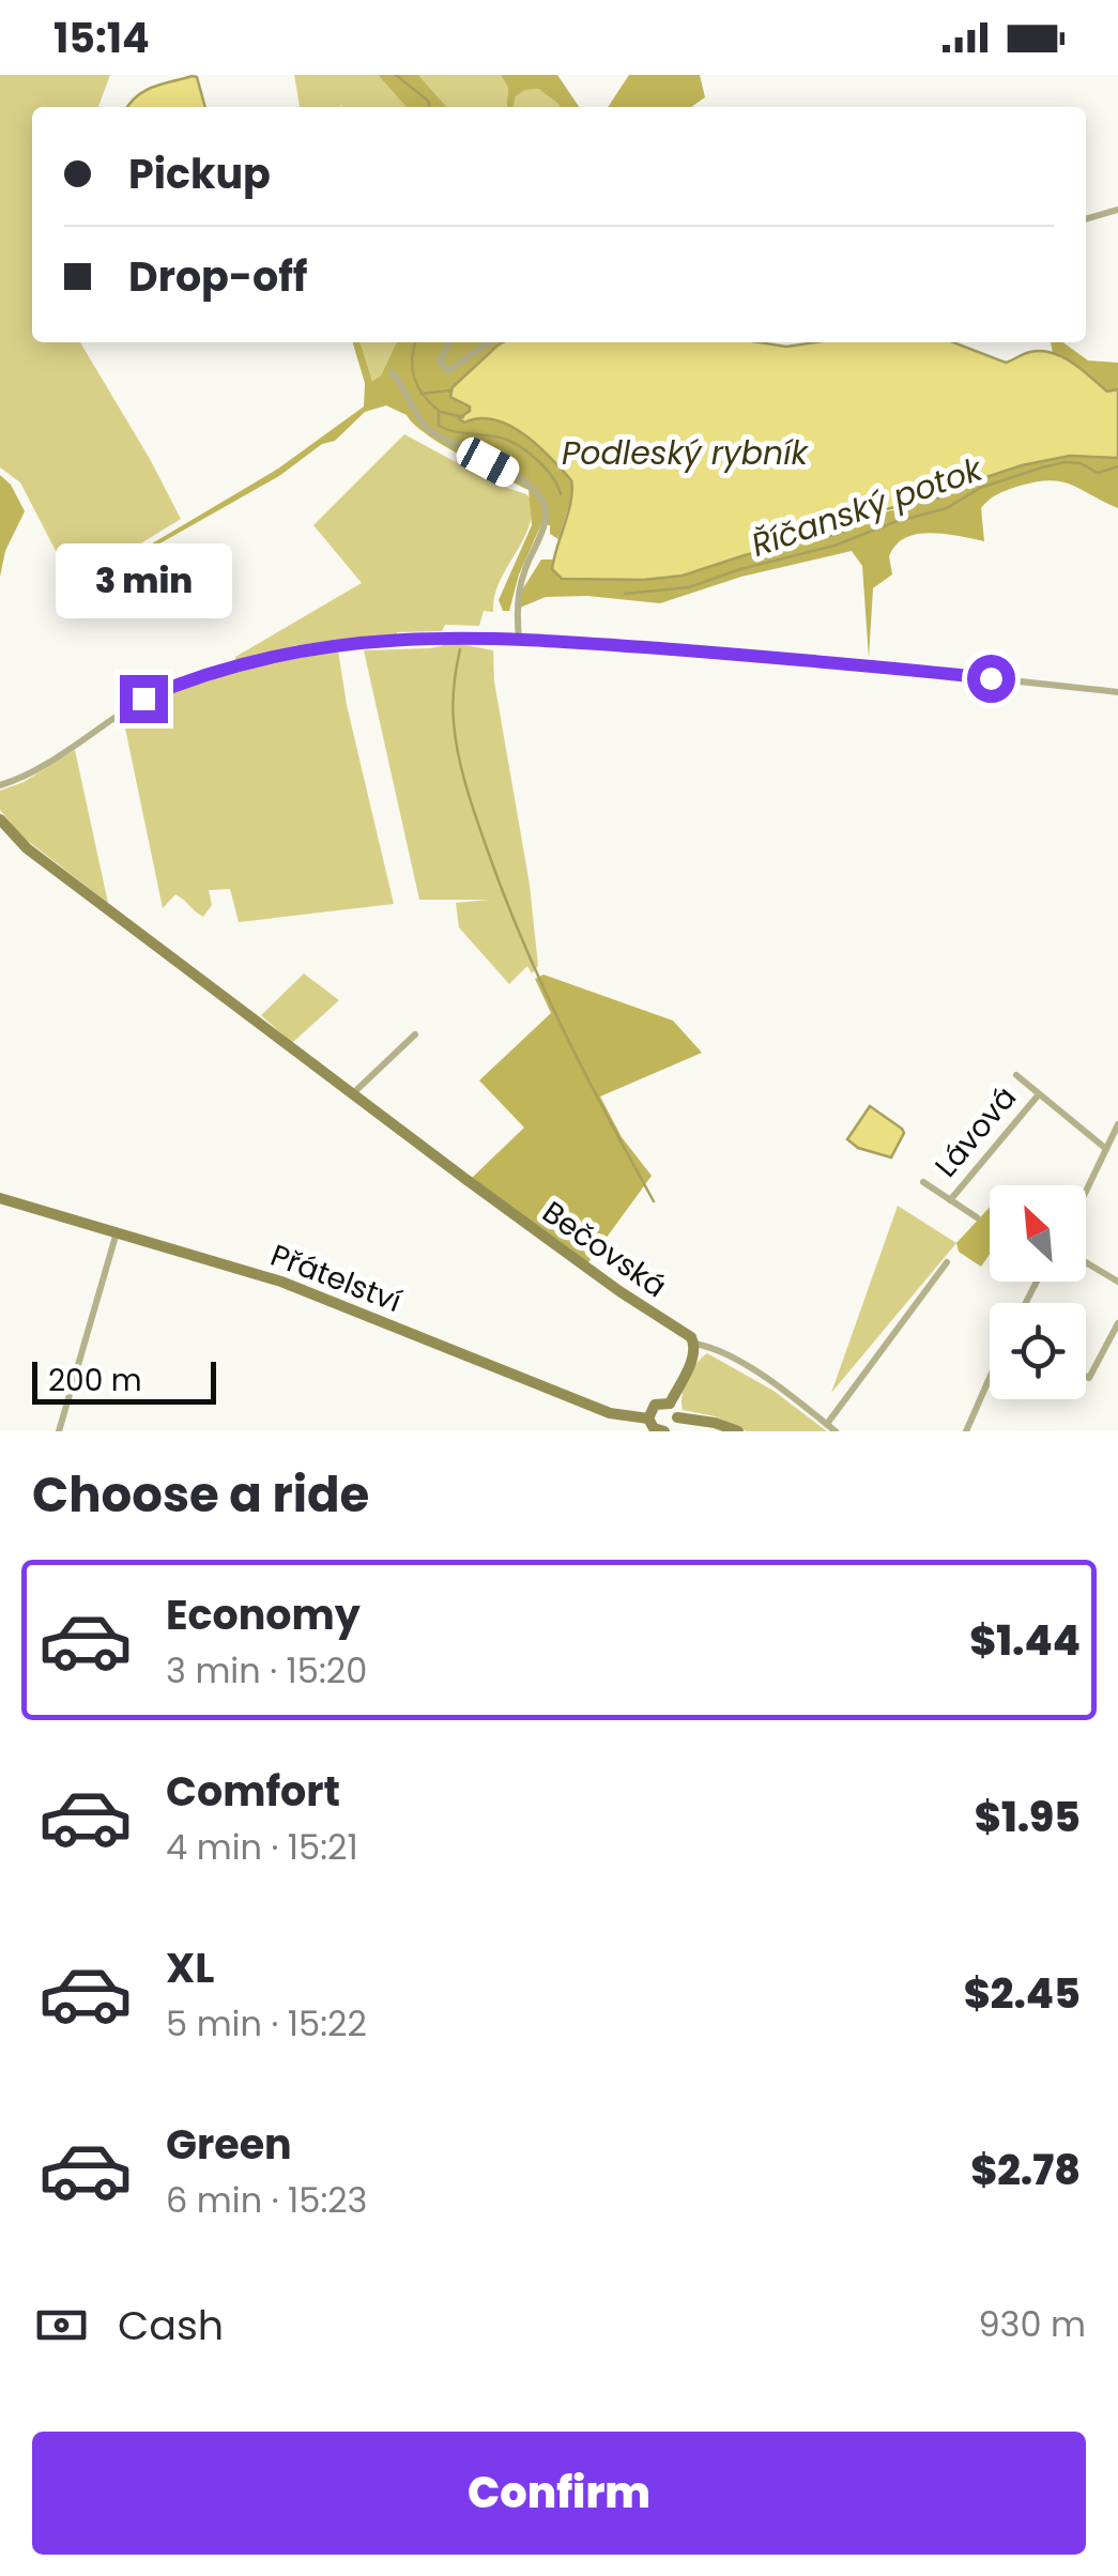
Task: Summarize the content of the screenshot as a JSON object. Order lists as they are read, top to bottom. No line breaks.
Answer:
{"streets":{"street":["Lávová","Bečovská","Přátelství"]},"water":["Podleský rybník","Říčanský potok"],"scale_bar":"200 m","north":"top left","page":{"status":"15:14","banner":["Pickup","Drop-off"],"bubble":"3 min","scale":"200 m","heading":"Choose a ride","list":[{"name":"Economy","note":"3 min · 15:20","value":"$1.44"},{"name":"Comfort","note":"4 min · 15:21","value":"$1.95"},{"name":"XL","note":"5 min · 15:22","value":"$2.45"},{"name":"Green","note":"6 min · 15:23","value":"$2.78"}],"pay":["Cash","930 m"],"buttons":"Confirm"}}
